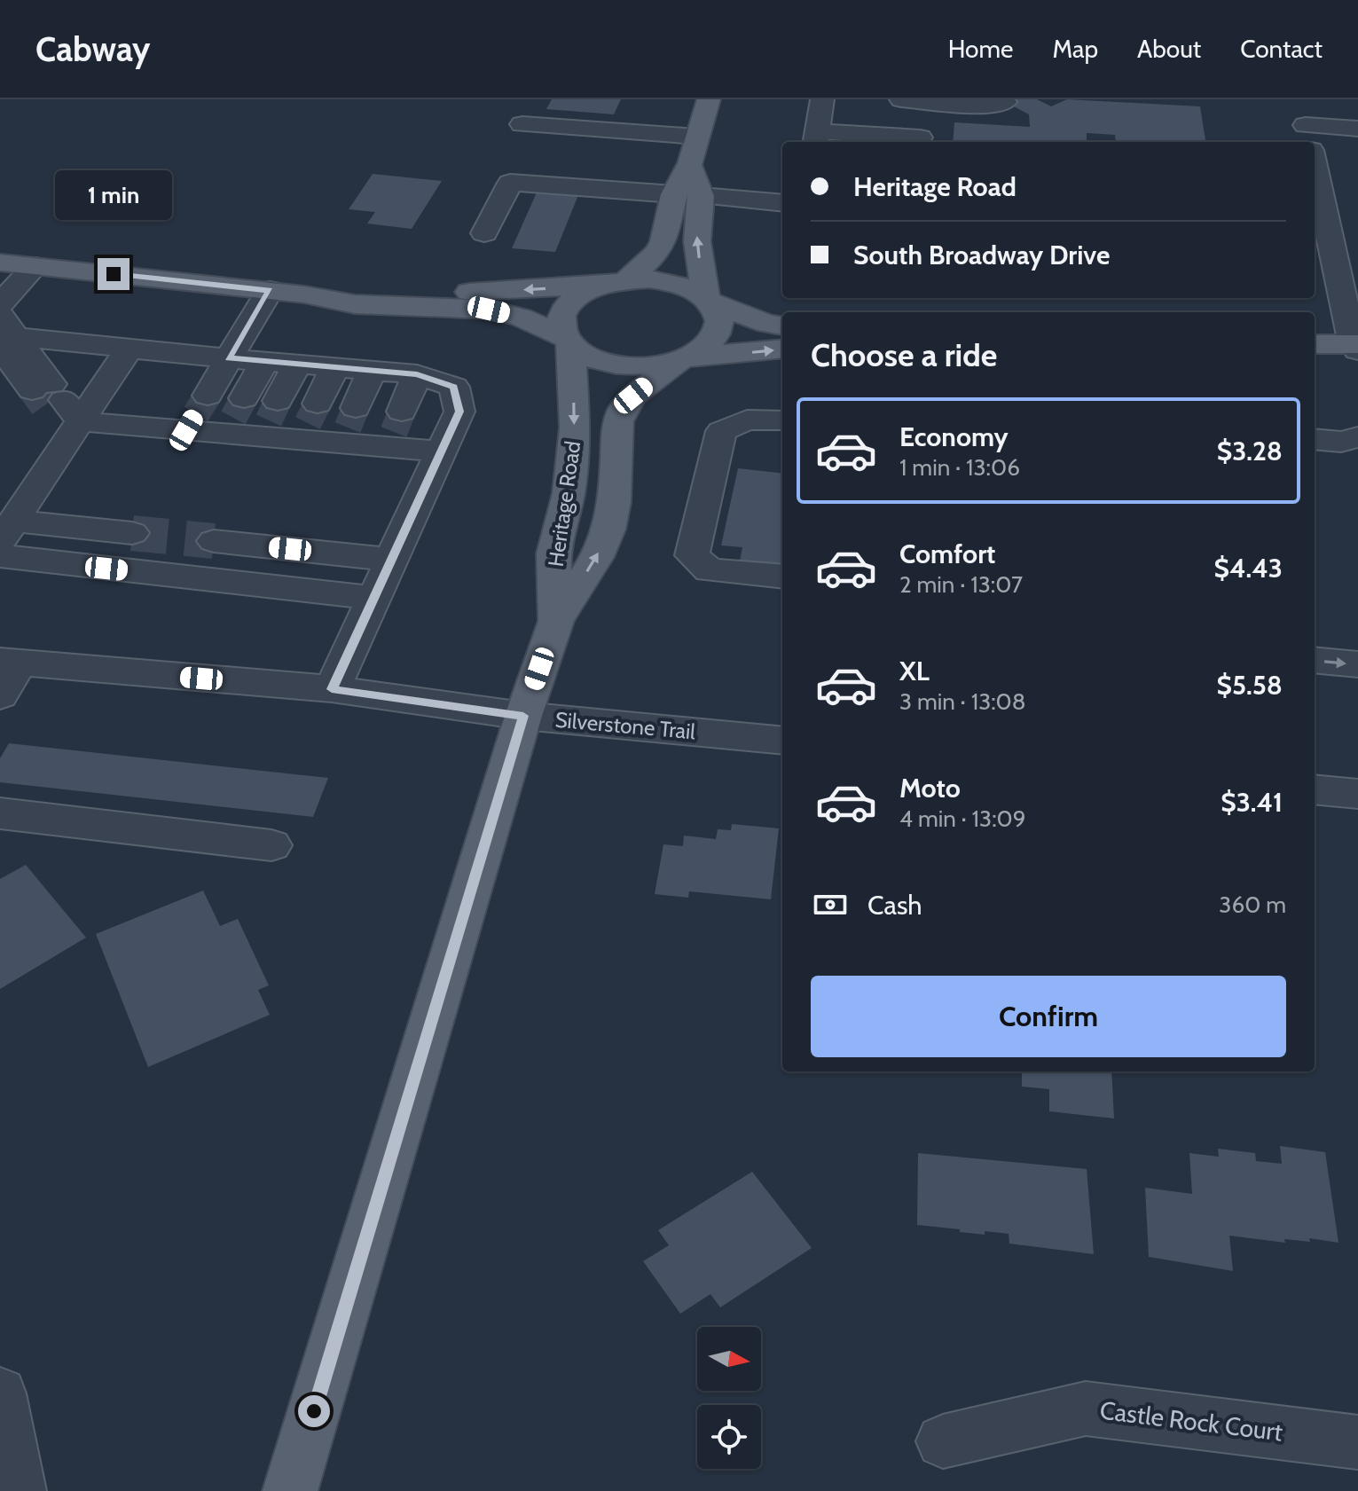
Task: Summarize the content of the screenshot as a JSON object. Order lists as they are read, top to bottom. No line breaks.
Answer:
{"streets":{"main road":["Heritage Road"],"street":["Silverstone Trail","Castle Rock Court"]},"crossings":[["Heritage Road","Silverstone Trail"]],"north":"right","page":{"header":"Cabway","nav":["Home","Map","About","Contact"],"banner":["Heritage Road","South Broadway Drive"],"bubble":"1 min","heading":"Choose a ride","list":[{"name":"Economy","note":"1 min · 13:06","value":"$3.28"},{"name":"Comfort","note":"2 min · 13:07","value":"$4.43"},{"name":"XL","note":"3 min · 13:08","value":"$5.58"},{"name":"Moto","note":"4 min · 13:09","value":"$3.41"}],"pay":["Cash","360 m"],"buttons":"Confirm"}}
